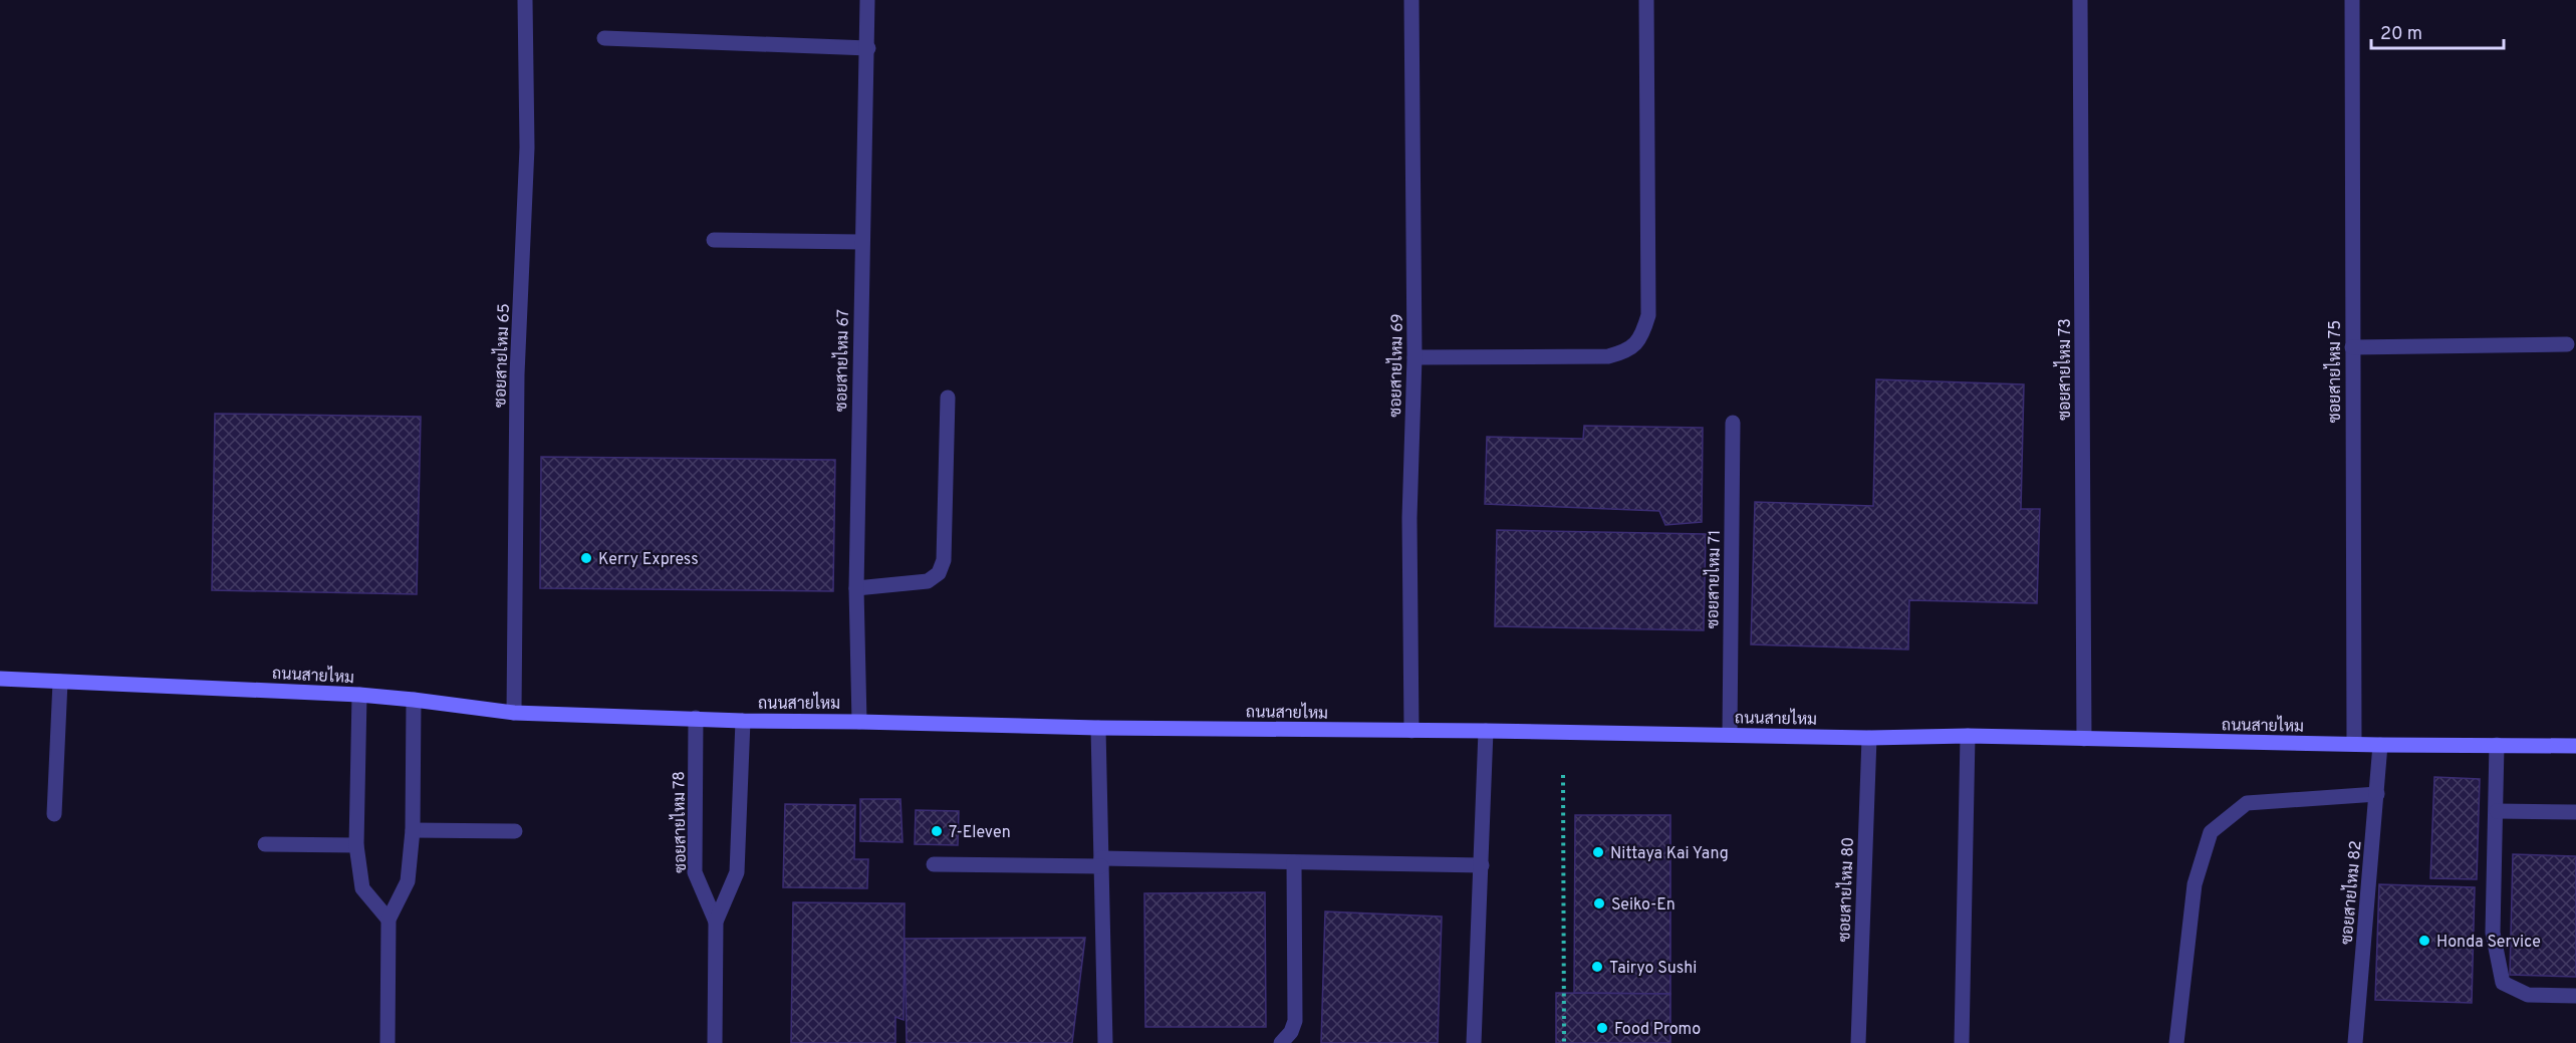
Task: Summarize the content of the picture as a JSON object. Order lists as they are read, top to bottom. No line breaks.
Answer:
{"streets":{"main road":["ถนนสายไหม"],"street":["ซอยสายไหม 65","ซอยสายไหม 67","ซอยสายไหม 69","ซอยสายไหม 73","ซอยสายไหม 75","ซอยสายไหม 71","ซอยสายไหม 78","ซอยสายไหม 80","ซอยสายไหม 82"]},"crossings":[["ซอยสายไหม 65","ถนนสายไหม"],["ซอยสายไหม 67","ถนนสายไหม"],["ซอยสายไหม 69","ถนนสายไหม"],["ซอยสายไหม 73","ถนนสายไหม"],["ซอยสายไหม 75","ถนนสายไหม"],["ซอยสายไหม 71","ถนนสายไหม"],["ถนนสายไหม","ซอยสายไหม 78"],["ถนนสายไหม","ซอยสายไหม 80"],["ถนนสายไหม","ซอยสายไหม 82"]],"places":["Kerry Express","7-Eleven","Nittaya Kai Yang","Seiko-En","Honda Service","Tairyo Sushi","Food Promo"],"scale_bar":"20 m"}
